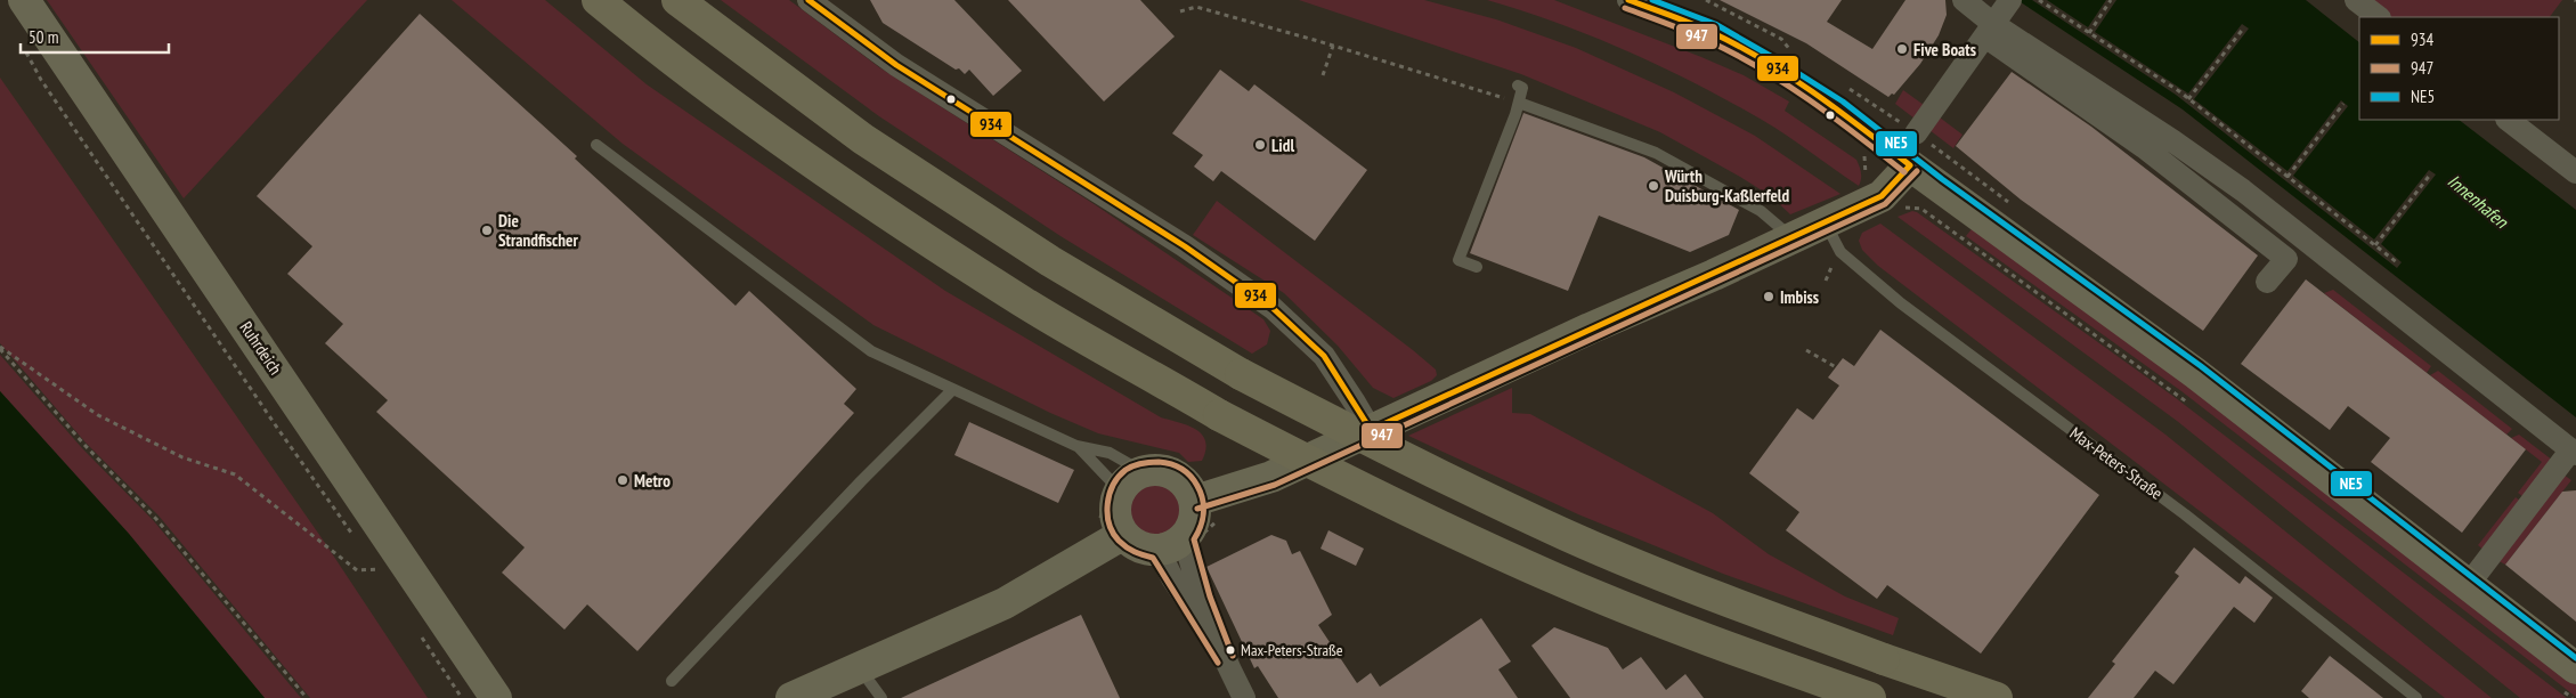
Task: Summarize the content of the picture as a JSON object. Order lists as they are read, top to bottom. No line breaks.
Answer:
{"streets":{"street":["Ruhrdeich"],"lane":["Max-Peters-Straße"]},"water":["Innenhafen"],"places":["Five Boats","Lidl","Würth Duisburg-Kaßlerfeld","Die Strandfischer","Imbiss","Metro","Max-Peters-Straße"],"lines":["transit line 934","transit line NE5","transit line 947"],"legend":["934","947","NE5"],"scale_bar":"50 m"}
